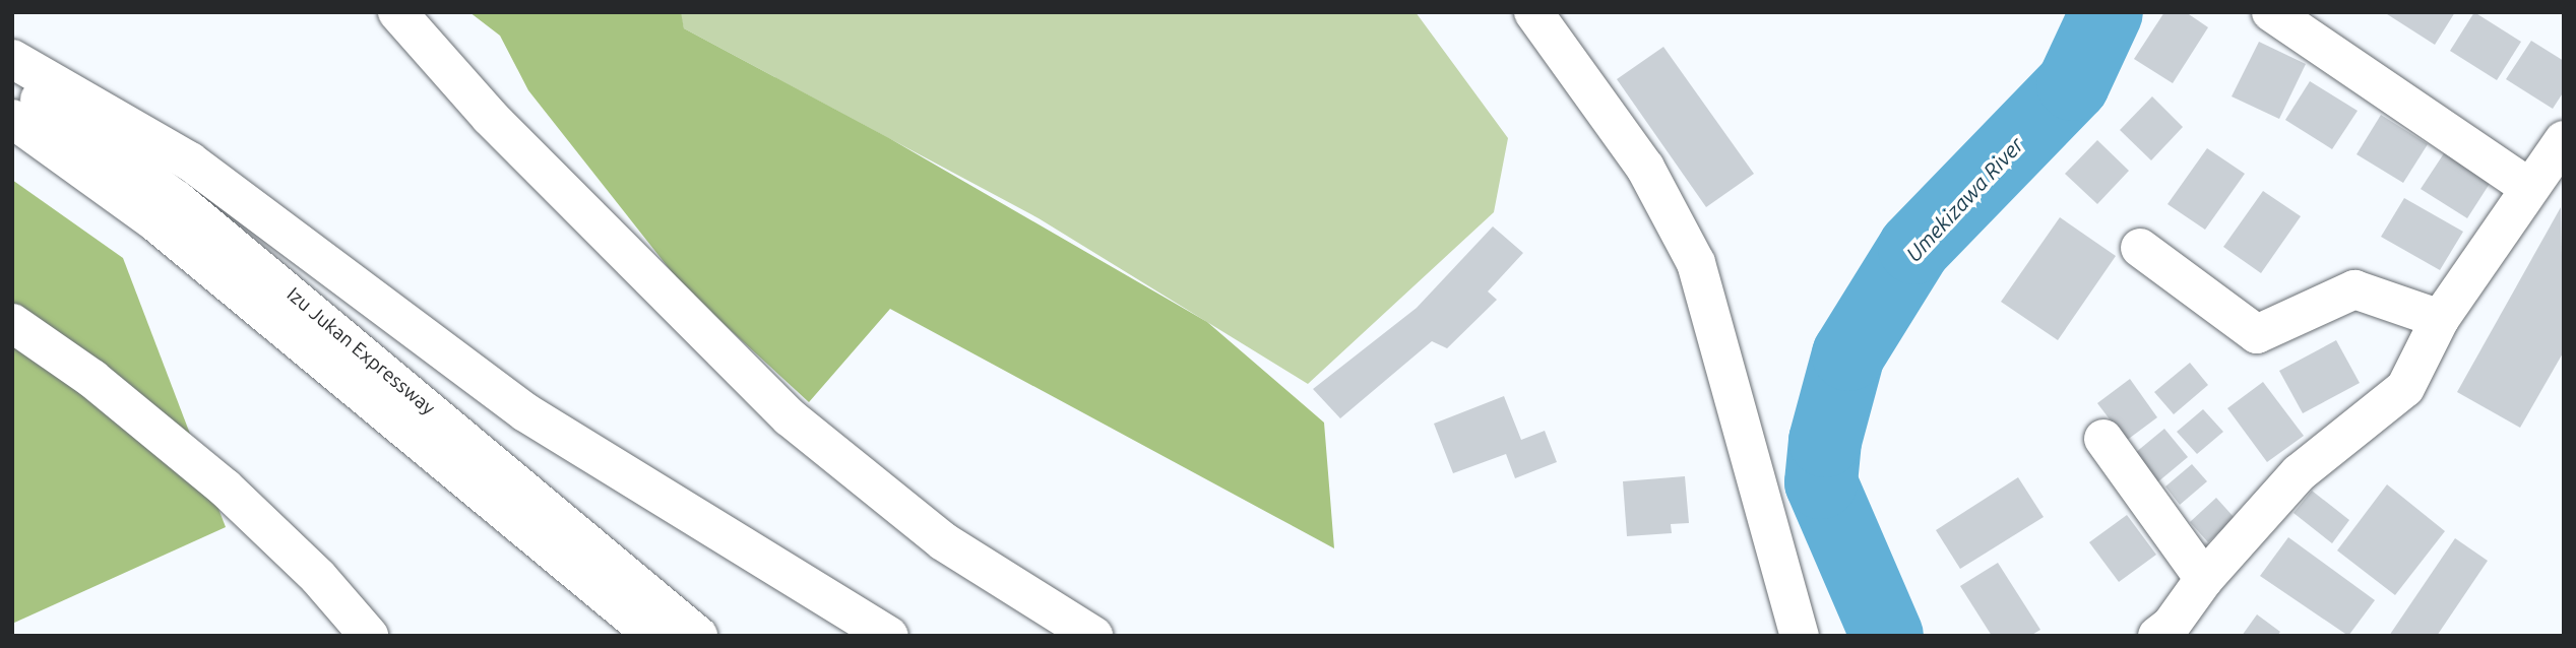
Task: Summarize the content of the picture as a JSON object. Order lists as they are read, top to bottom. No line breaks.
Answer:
{"streets":{"main road":["Izu Jukan Expressway"]},"water":["Umekizawa River"]}
